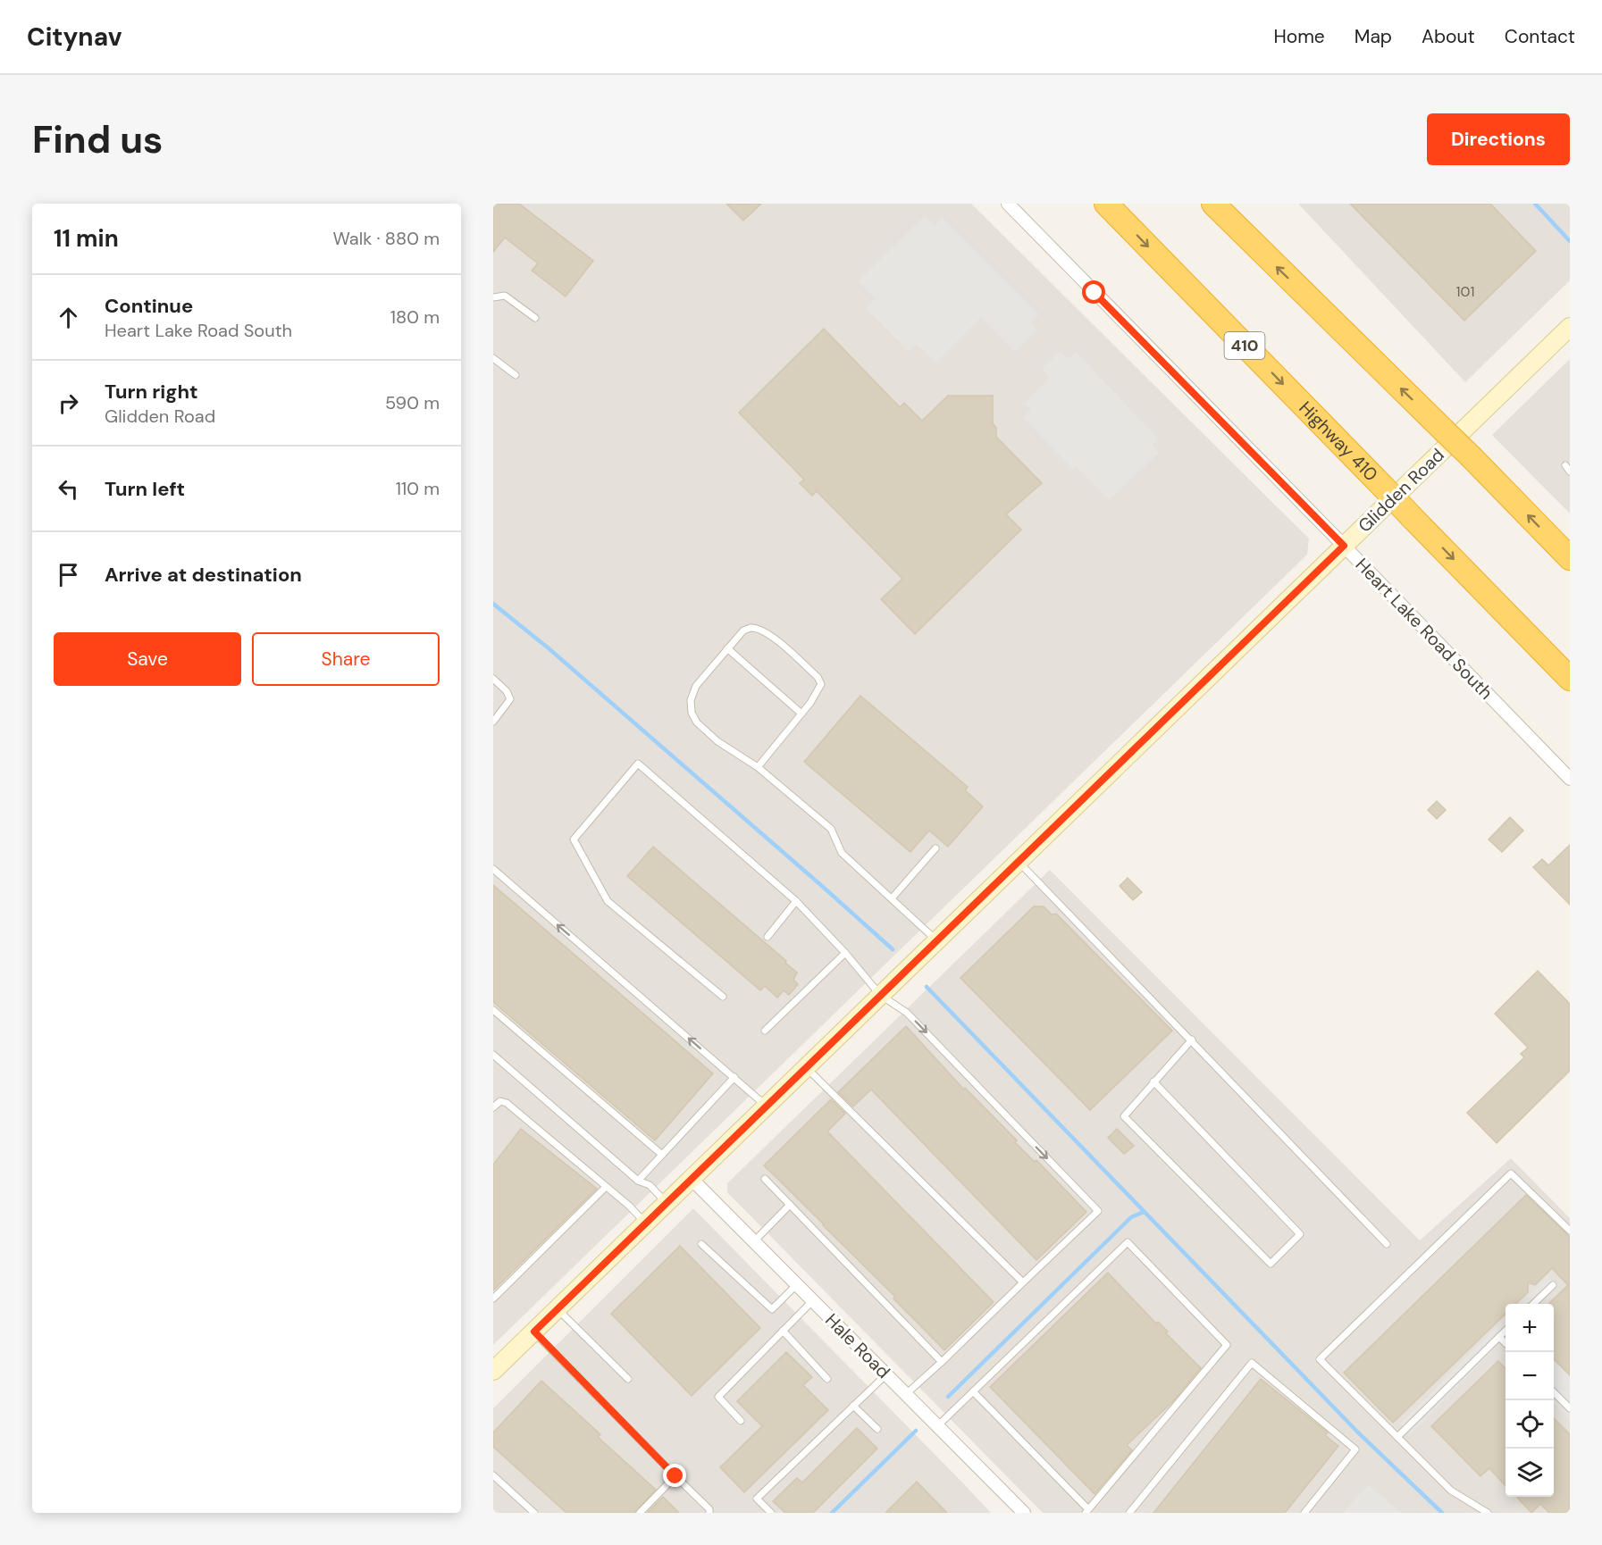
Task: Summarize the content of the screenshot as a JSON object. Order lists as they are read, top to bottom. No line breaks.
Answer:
{"streets":{"highway":["410","Highway 410"],"street":["Glidden Road","Heart Lake Road South","Hale Road"]},"crossings":[["Glidden Road","Heart Lake Road South"],["Glidden Road","Hale Road"]],"house_numbers":["101"],"page":{"header":"Citynav","nav":["Home","Map","About","Contact"],"buttons":["Directions",["Save","Share"]],"title":"Find us","heading":["11 min","Walk · 880 m"],"list":[["Continue","Heart Lake Road South","180 m"],["Turn right","Glidden Road","590 m"],["Turn left","110 m"],"Arrive at destination"],"map_buttons":["+","−"]}}
